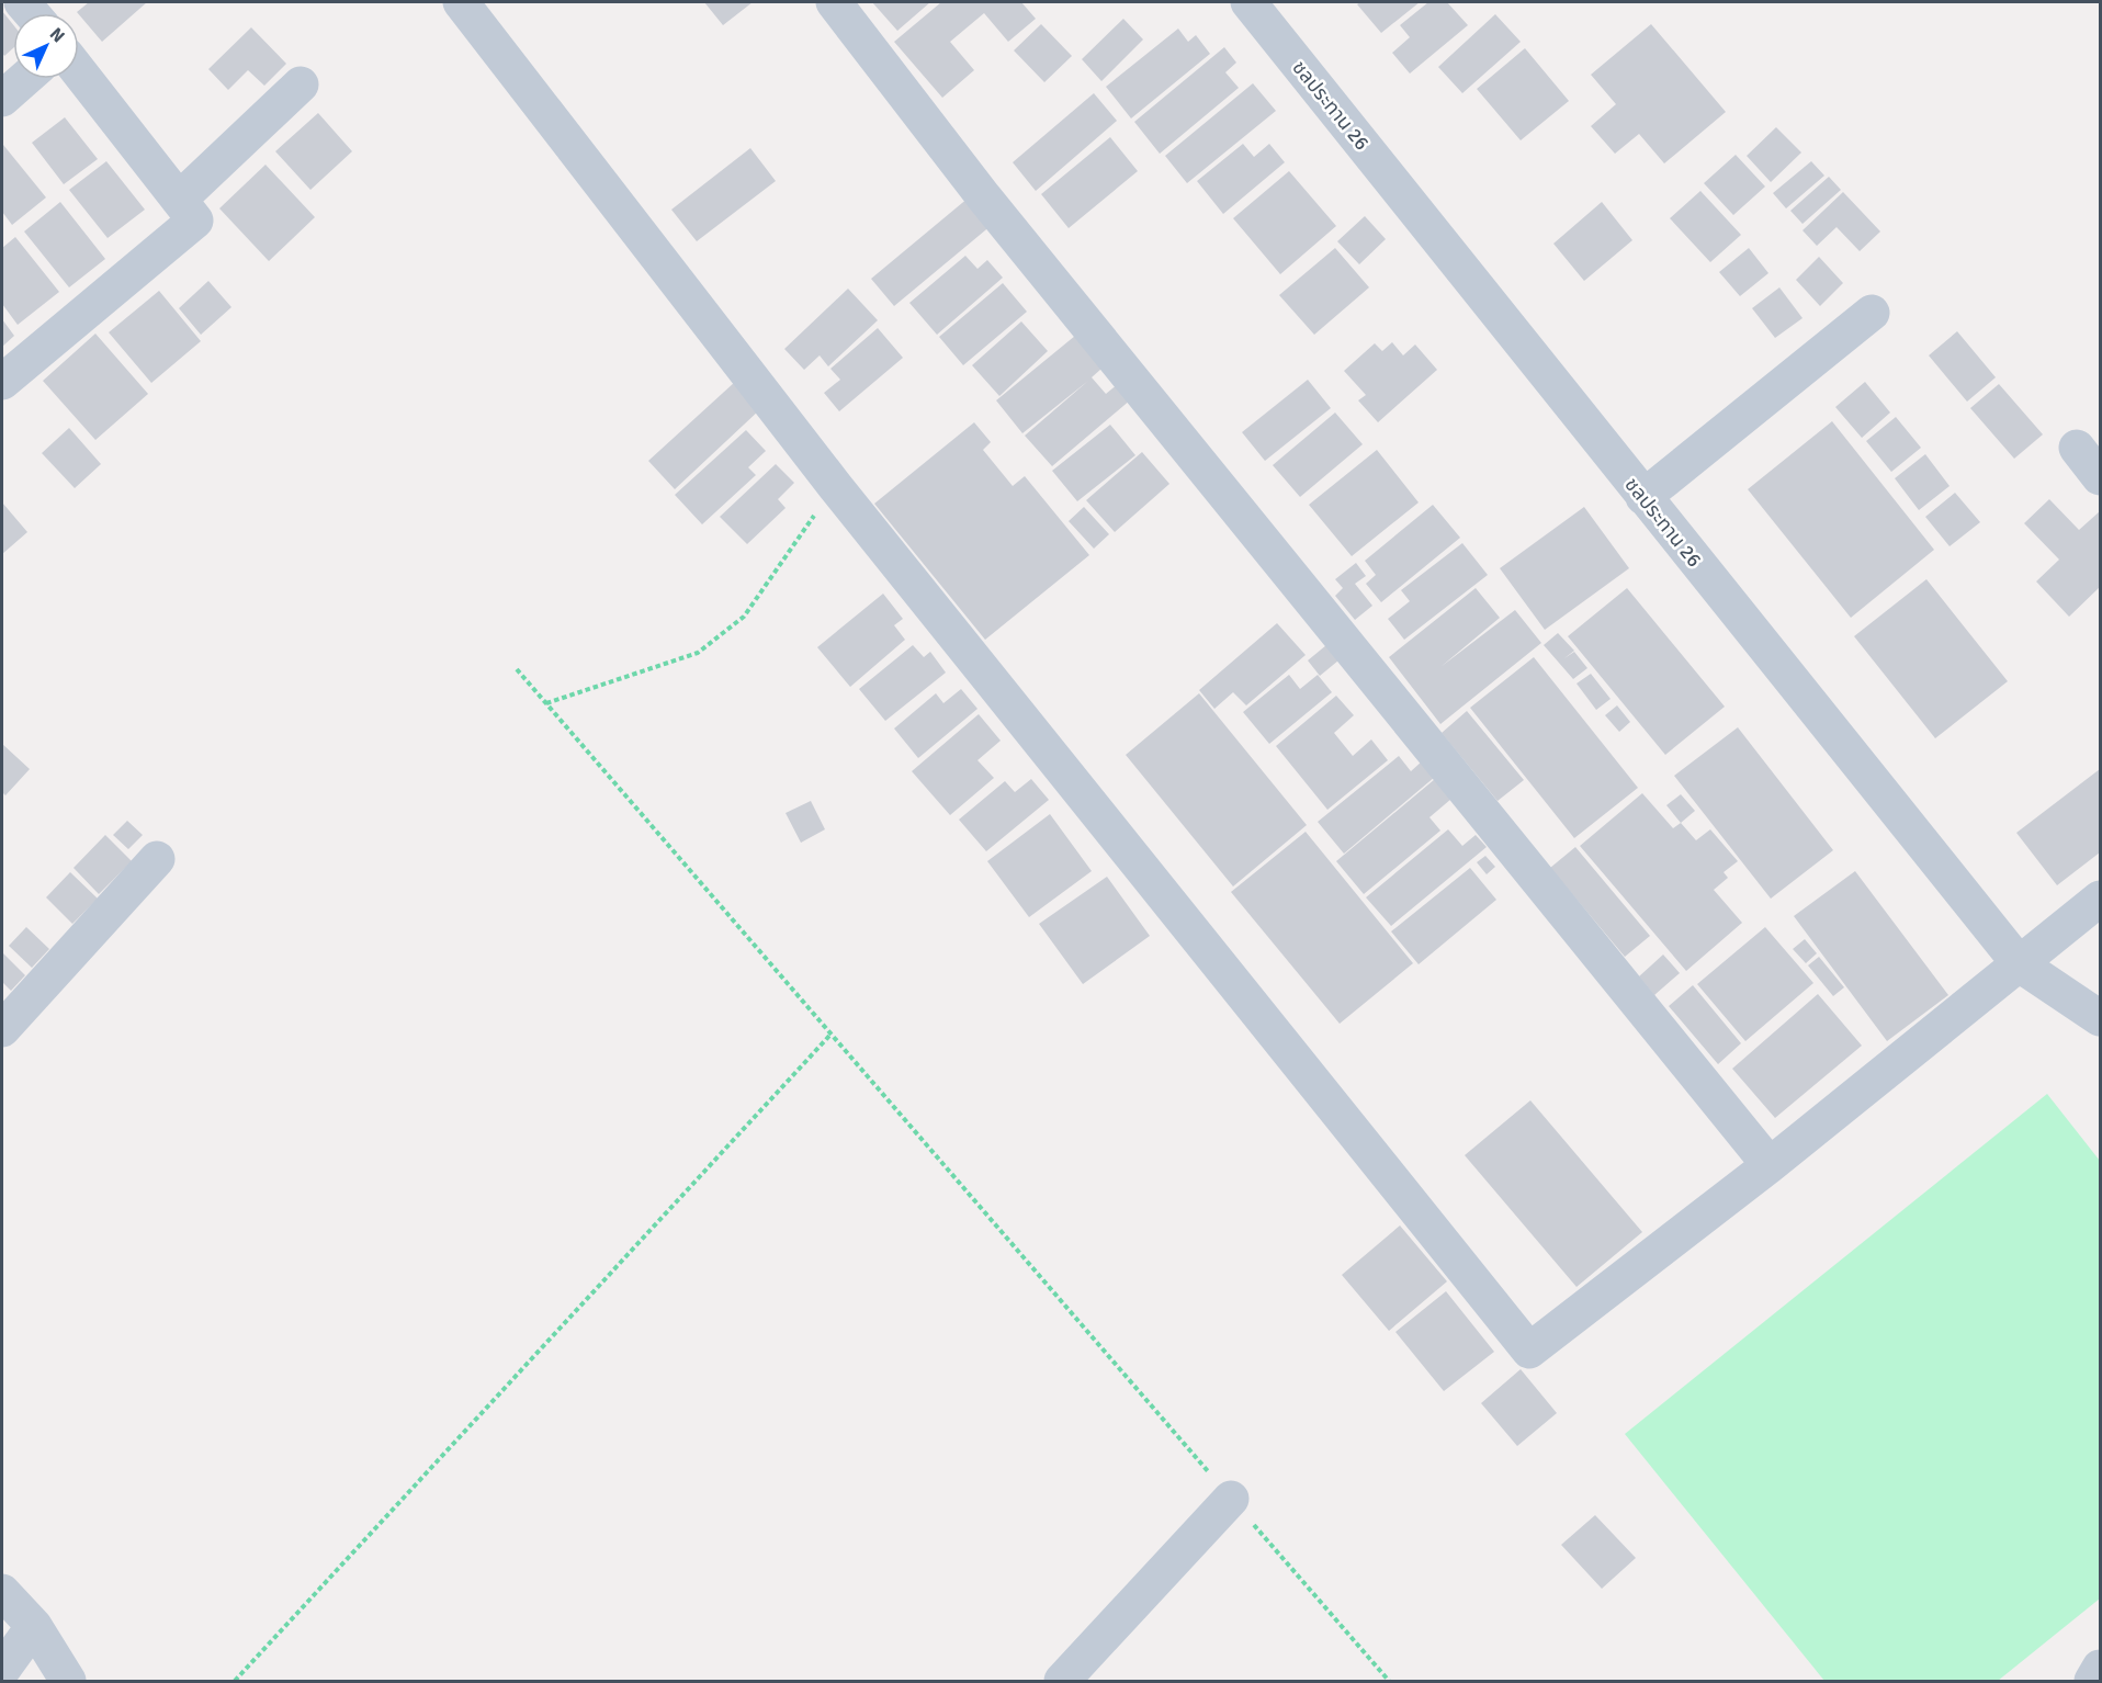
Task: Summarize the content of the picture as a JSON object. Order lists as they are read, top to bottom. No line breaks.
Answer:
{"streets":{"street":["ชลประทาน 26"]},"north":"top right"}
